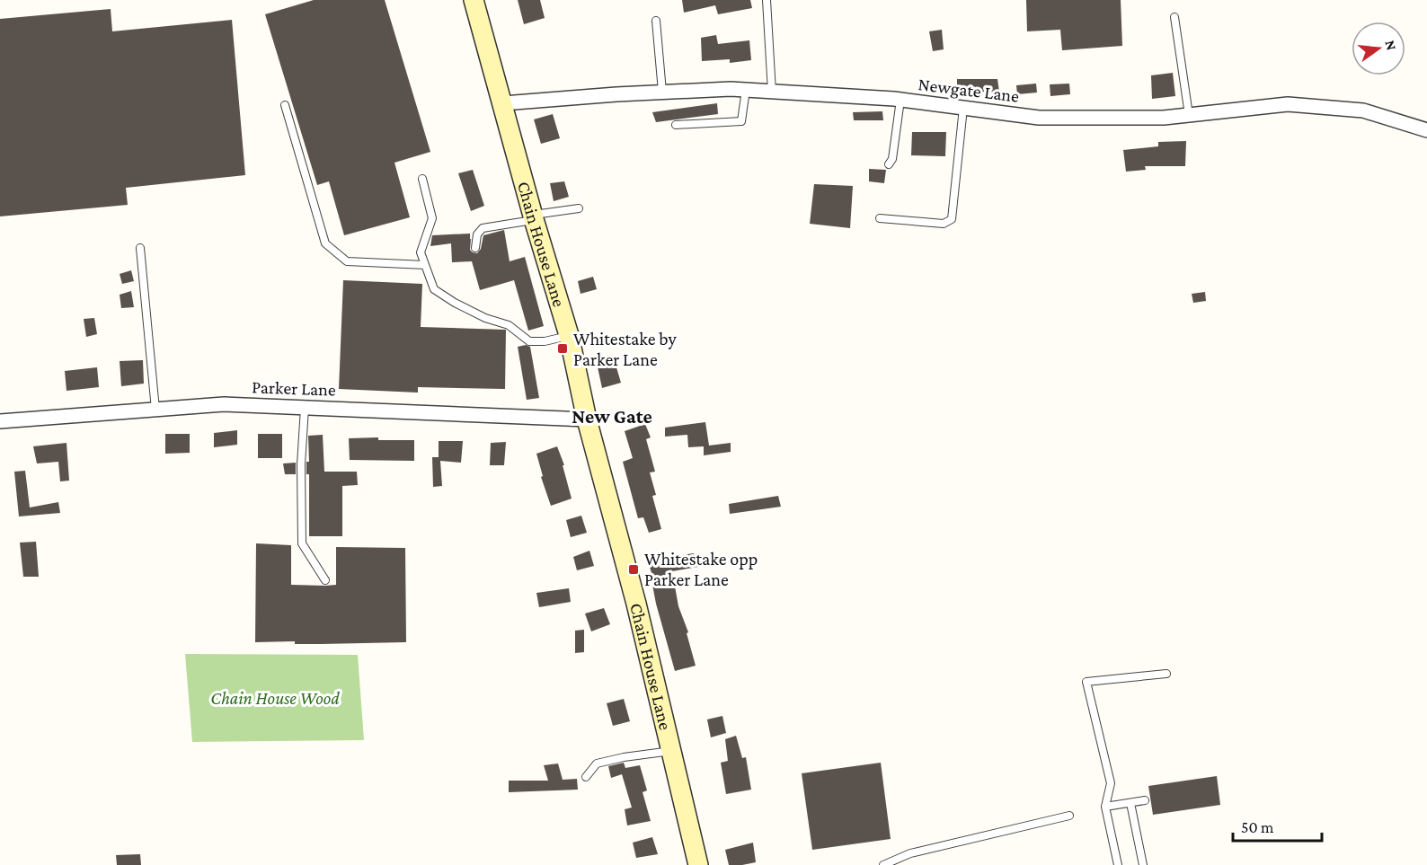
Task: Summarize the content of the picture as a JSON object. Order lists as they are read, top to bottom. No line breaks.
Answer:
{"streets":{"street":["Newgate Lane","Chain House Lane","Parker Lane"]},"crossings":[["Newgate Lane","Chain House Lane"],["Chain House Lane","Parker Lane"]],"districts":["New Gate"],"parks":["Chain House Wood"],"places":{"transit":["Whitestake by Parker Lane","Whitestake opp Parker Lane"]},"scale_bar":"50 m","north":"right"}
